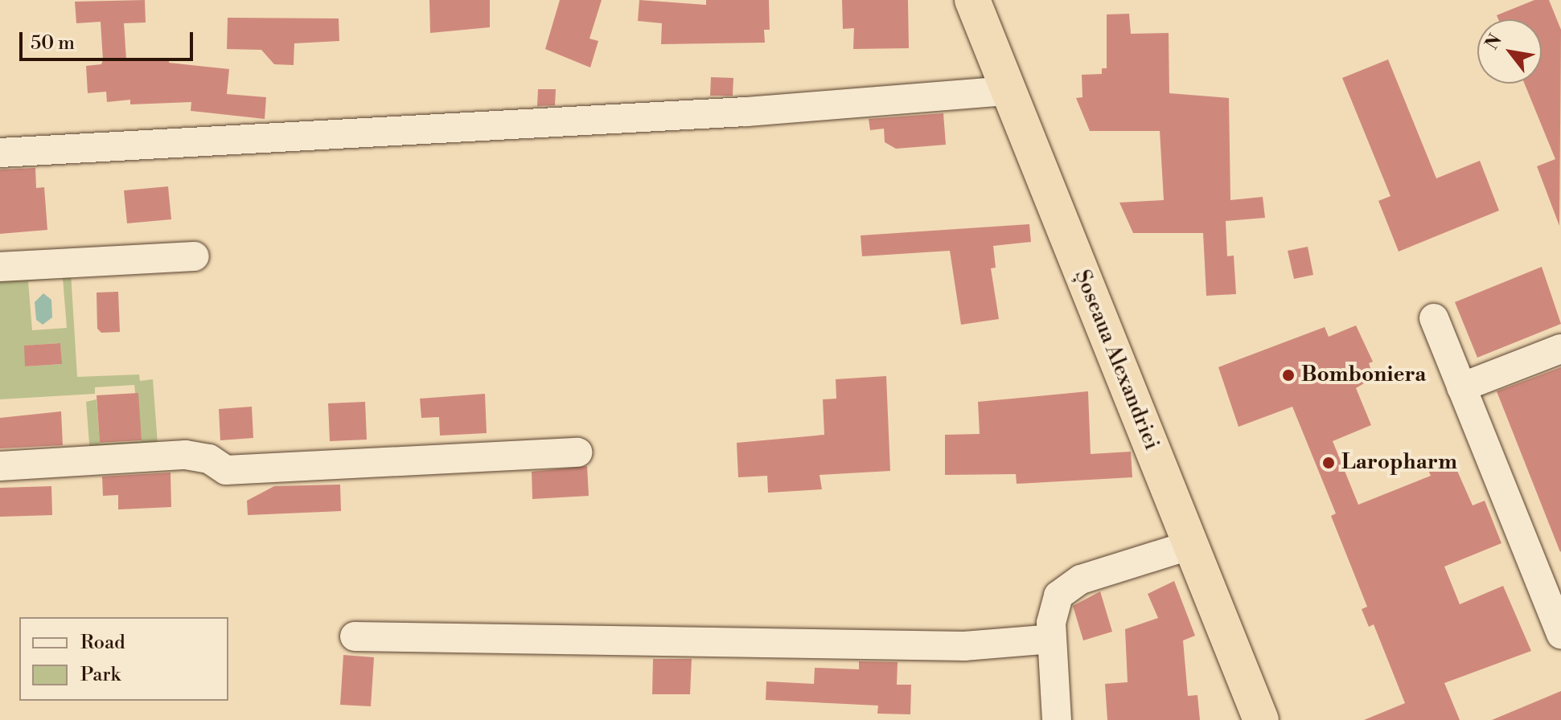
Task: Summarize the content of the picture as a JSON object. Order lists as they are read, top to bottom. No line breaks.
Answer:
{"streets":{"highway":["Șoseaua Alexandriei"]},"places":["Bomboniera","Laropharm"],"legend":["Road","Park"],"scale_bar":"50 m","north":"top left"}
